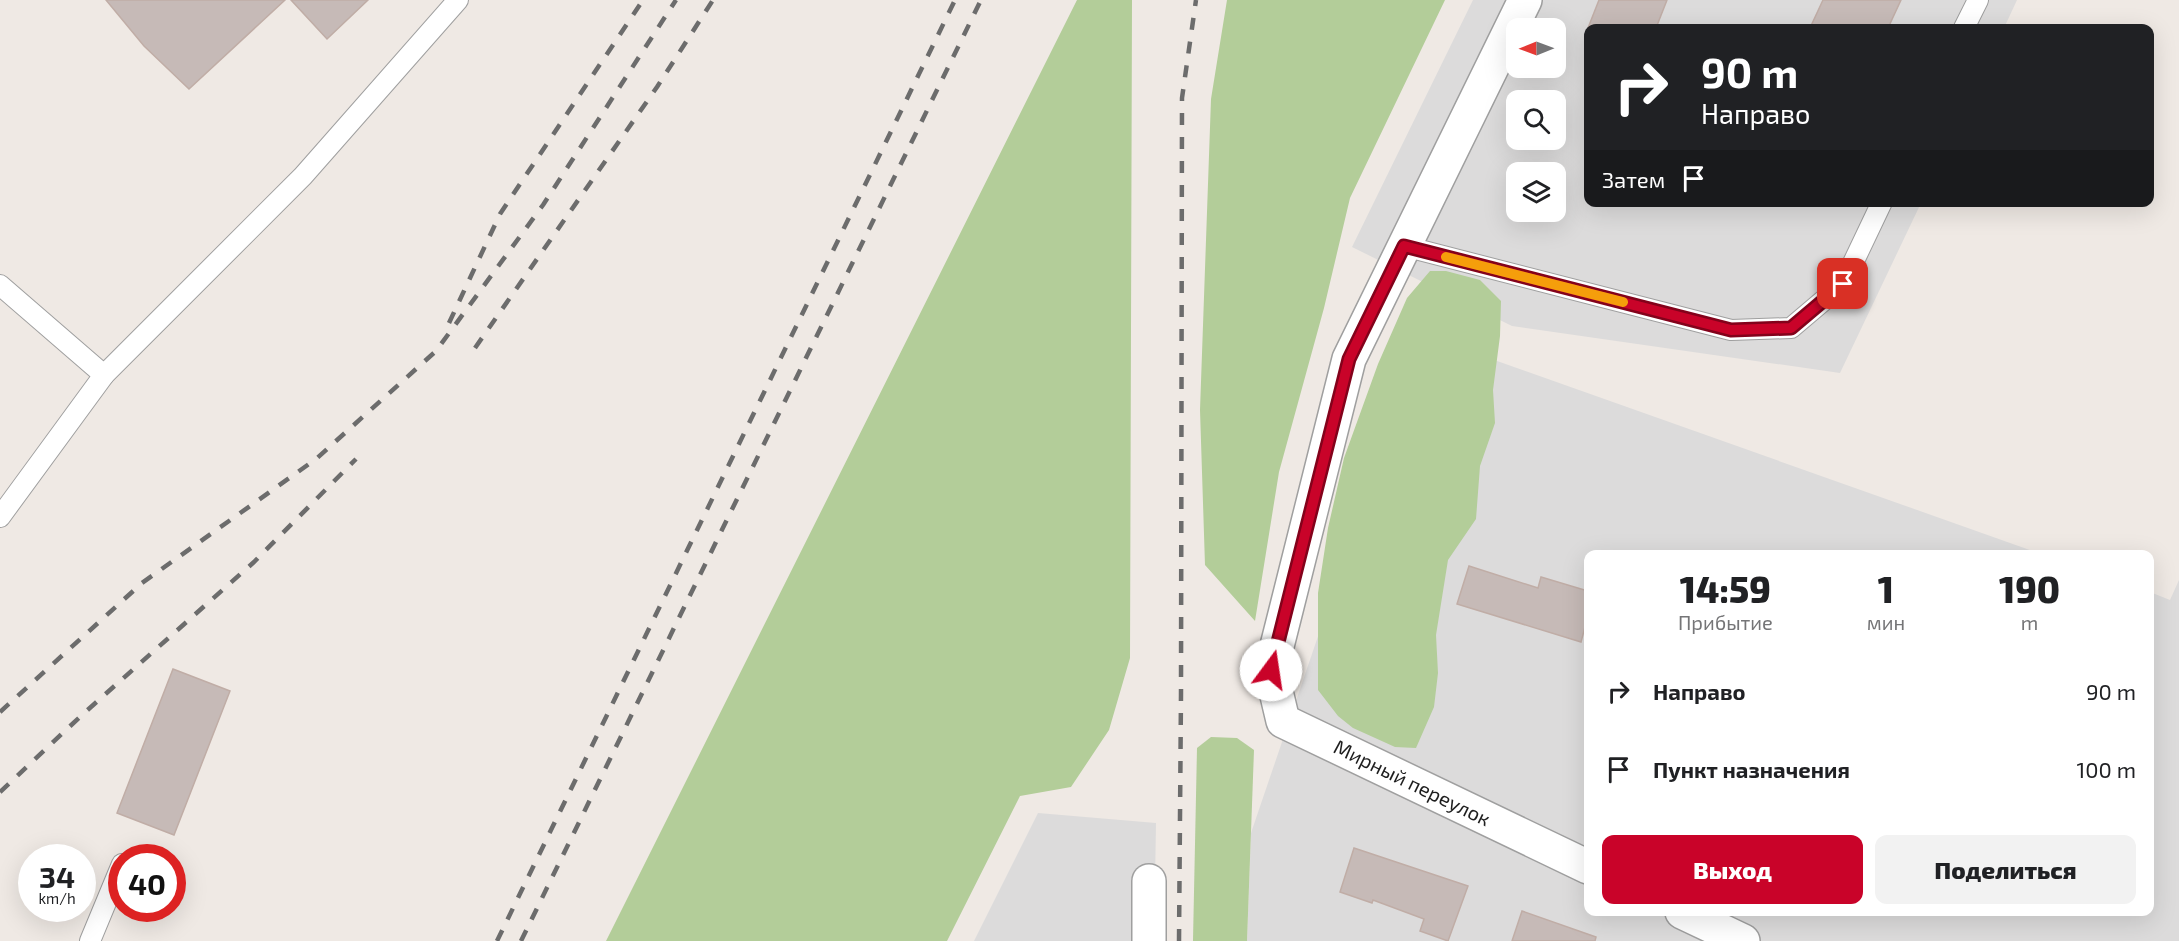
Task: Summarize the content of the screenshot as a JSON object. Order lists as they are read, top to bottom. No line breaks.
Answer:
{"streets":{"street":["Мирный переулок"]},"north":"left","page":{"turn":["90 m","Направо"],"then":"Затем","eta":["14:59","Прибытие","1","мин","190","m"],"list":[{"name":"Направо","value":"90 m"},{"name":"Пункт назначения","value":"100 m"}],"buttons":["Выход","Поделиться"],"speed":"34 km/h","limit":"40"}}
